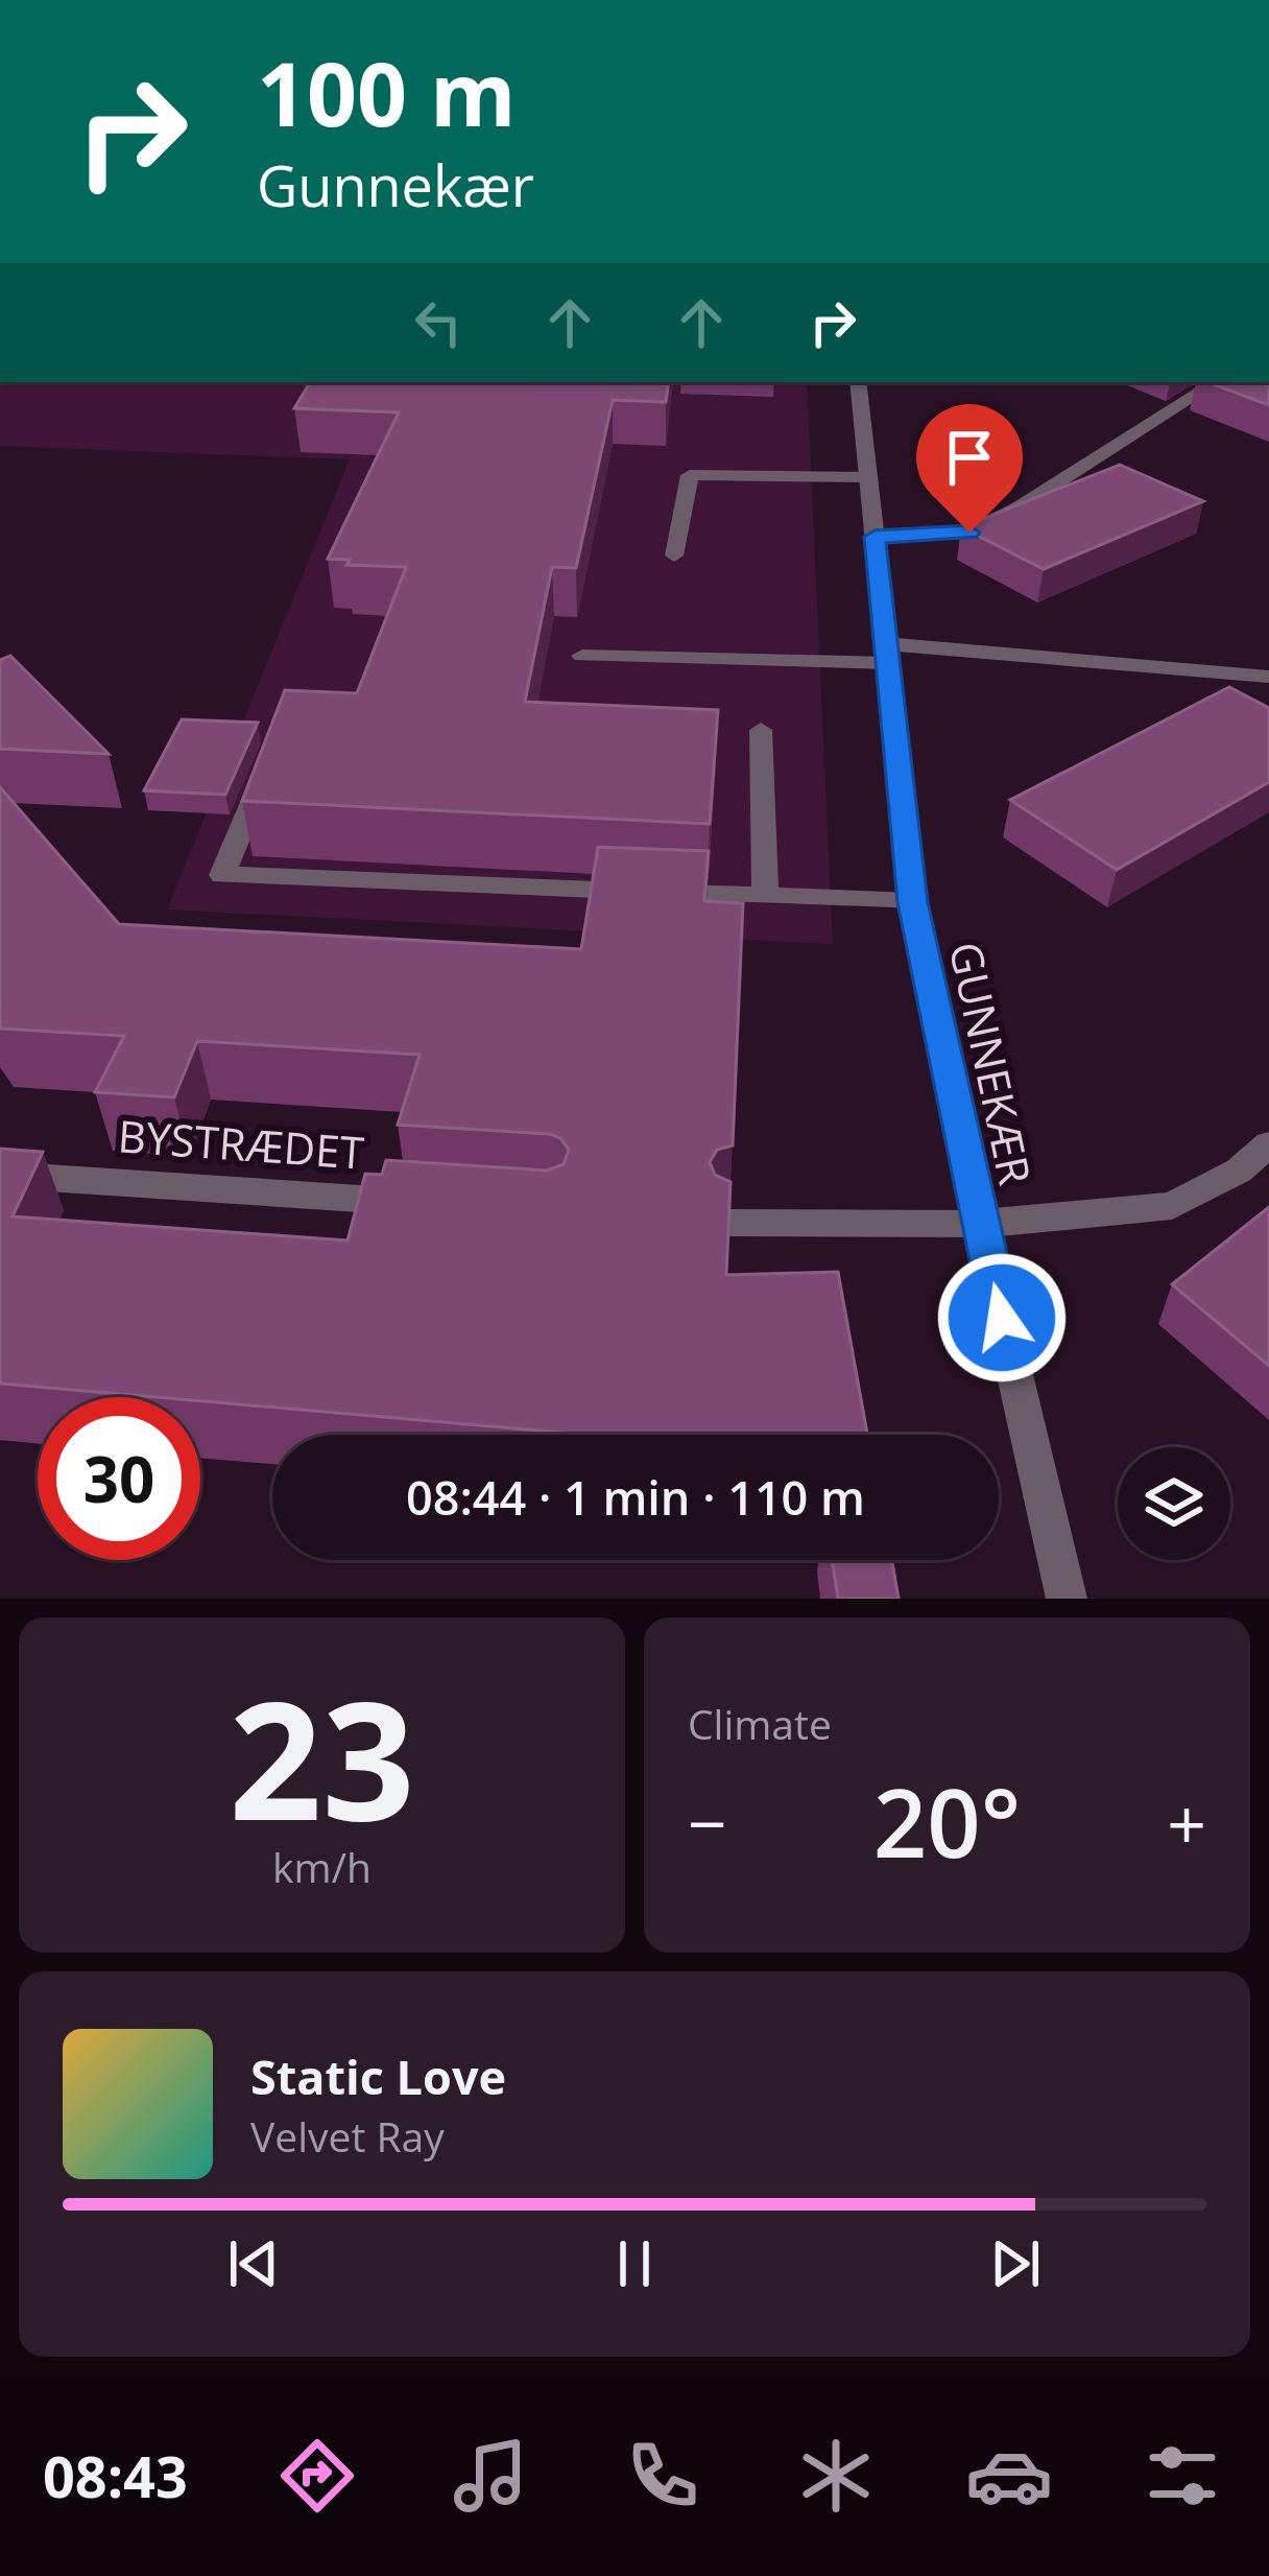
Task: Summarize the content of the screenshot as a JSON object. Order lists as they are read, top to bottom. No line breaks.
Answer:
{"streets":{"street":["GUNNEKÆR","BYSTRÆDET"]},"page":{"turn":["100 m","Gunnekær"],"limit":"30","trip":"08:44 · 1 min · 110 m","tile":[["23","km/h"],"Climate"],"heat":["−","20°","+"],"song":["Static Love","Velvet Ray"],"tabs":"08:43"}}
